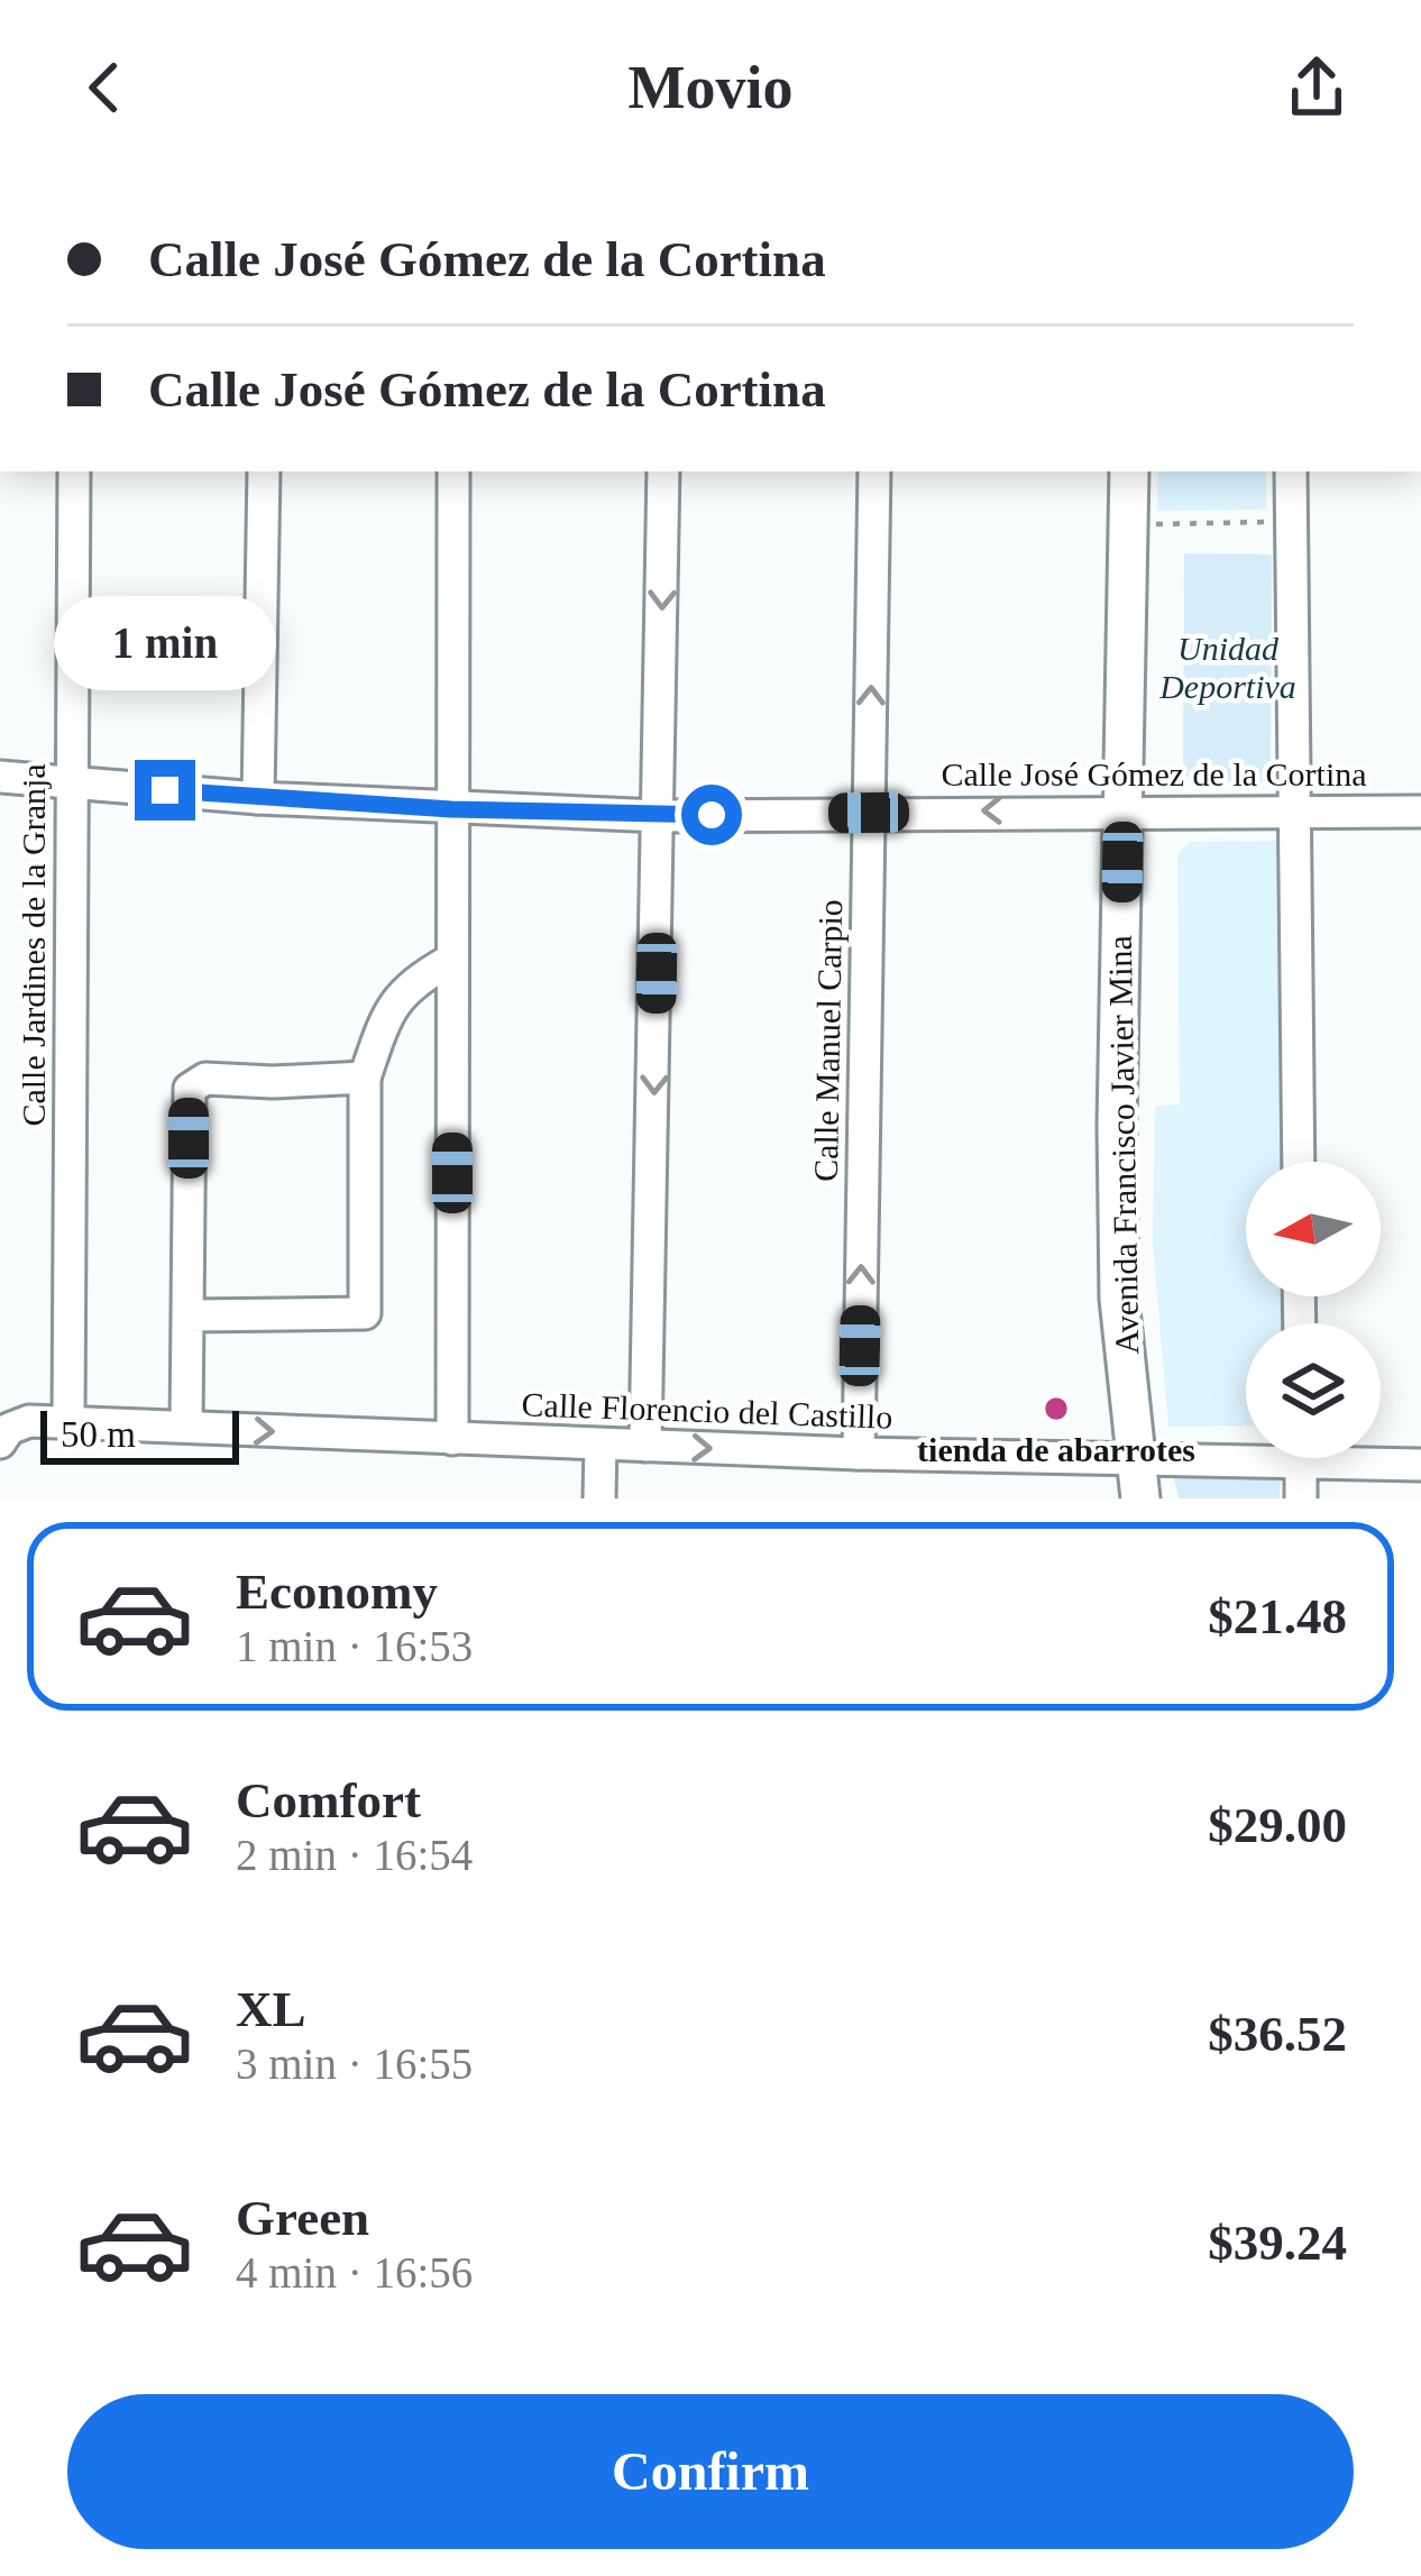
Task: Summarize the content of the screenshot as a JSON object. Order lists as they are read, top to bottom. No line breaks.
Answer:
{"streets":{"main road":["Avenida Francisco Javier Mina"],"street":["Calle José Gómez de la Cortina","Calle Jardines de la Granja","Calle Manuel Carpio","Calle Florencio del Castillo"]},"crossings":[["Calle José Gómez de la Cortina","Calle Jardines de la Granja"],["Calle José Gómez de la Cortina","Calle Manuel Carpio"],["Calle José Gómez de la Cortina","Avenida Francisco Javier Mina"],["Calle Jardines de la Granja","Calle Florencio del Castillo"],["Calle Manuel Carpio","Calle Florencio del Castillo"],["Avenida Francisco Javier Mina","Calle Florencio del Castillo"]],"one_way":["Calle Florencio del Castillo"],"parks":["Unidad Deportiva"],"places":["tienda de abarrotes"],"scale_bar":"50 m","north":"left","page":{"header":"Movio","banner":["Calle José Gómez de la Cortina","Calle José Gómez de la Cortina"],"bubble":"1 min","scale":"50 m","list":[{"name":"Economy","note":"1 min · 16:53","value":"$21.48"},{"name":"Comfort","note":"2 min · 16:54","value":"$29.00"},{"name":"XL","note":"3 min · 16:55","value":"$36.52"},{"name":"Green","note":"4 min · 16:56","value":"$39.24"}],"buttons":"Confirm"}}
